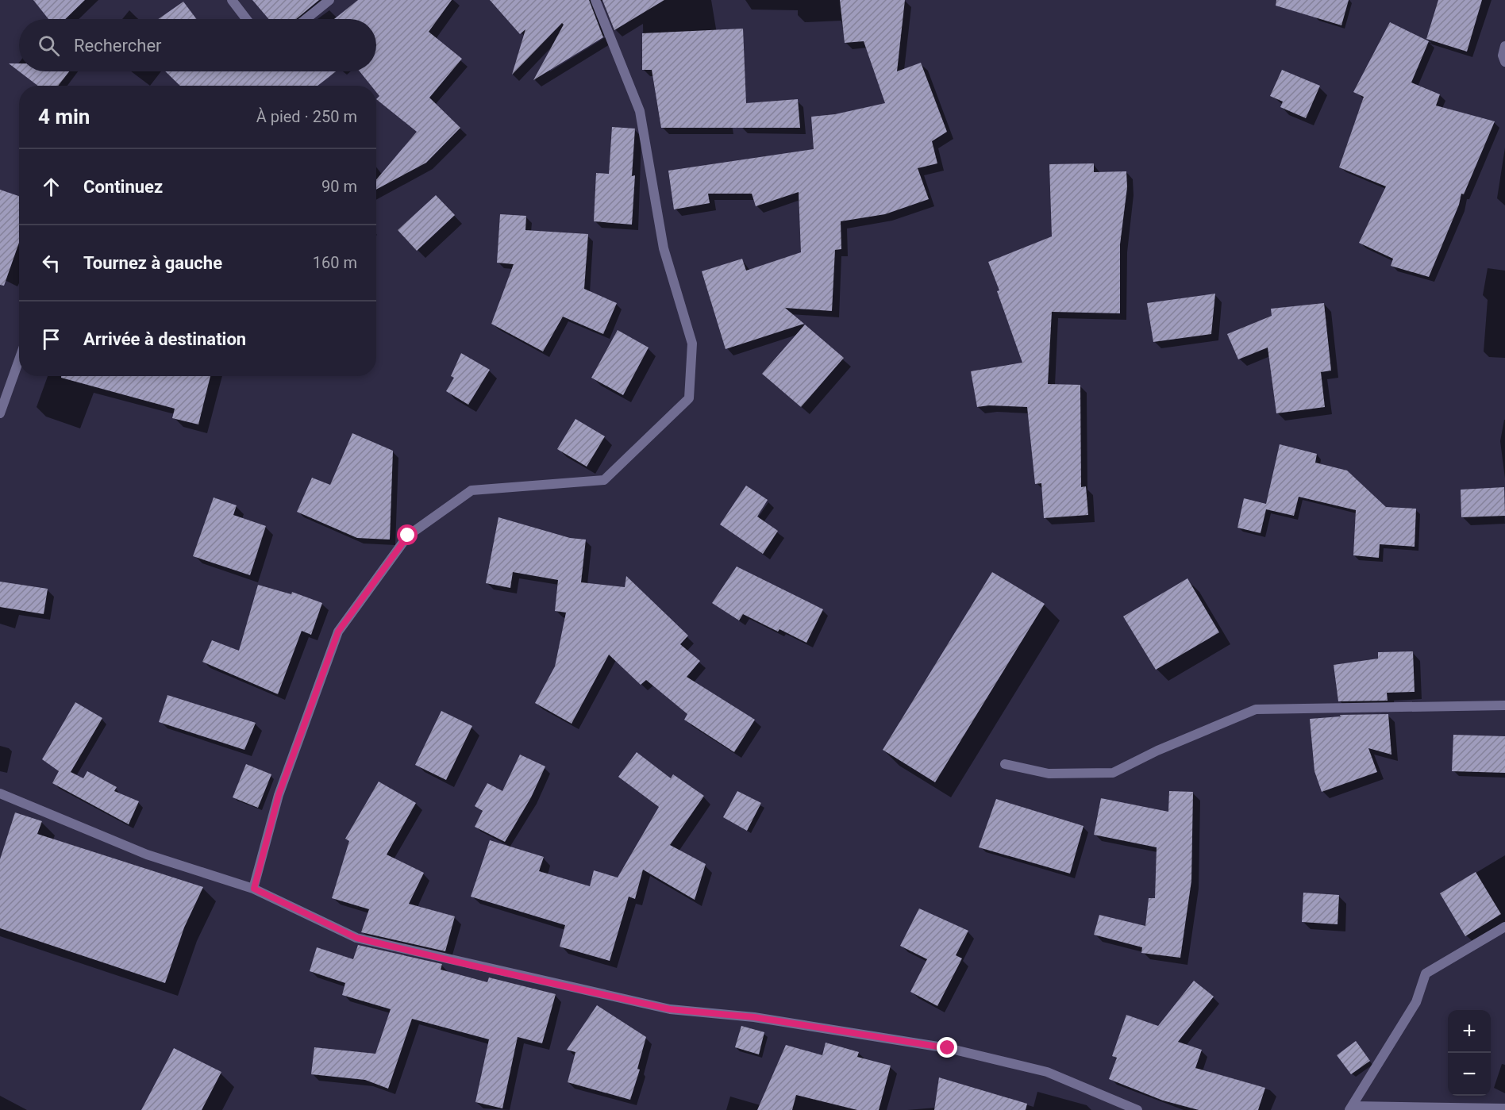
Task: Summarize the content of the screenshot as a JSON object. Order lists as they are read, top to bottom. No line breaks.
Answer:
{"page":{"search":"Rechercher","heading":["4 min","À pied · 250 m"],"list":[["Continuez","90 m"],["Tournez à gauche","160 m"],"Arrivée à destination"],"map_buttons":["+","−"]}}
